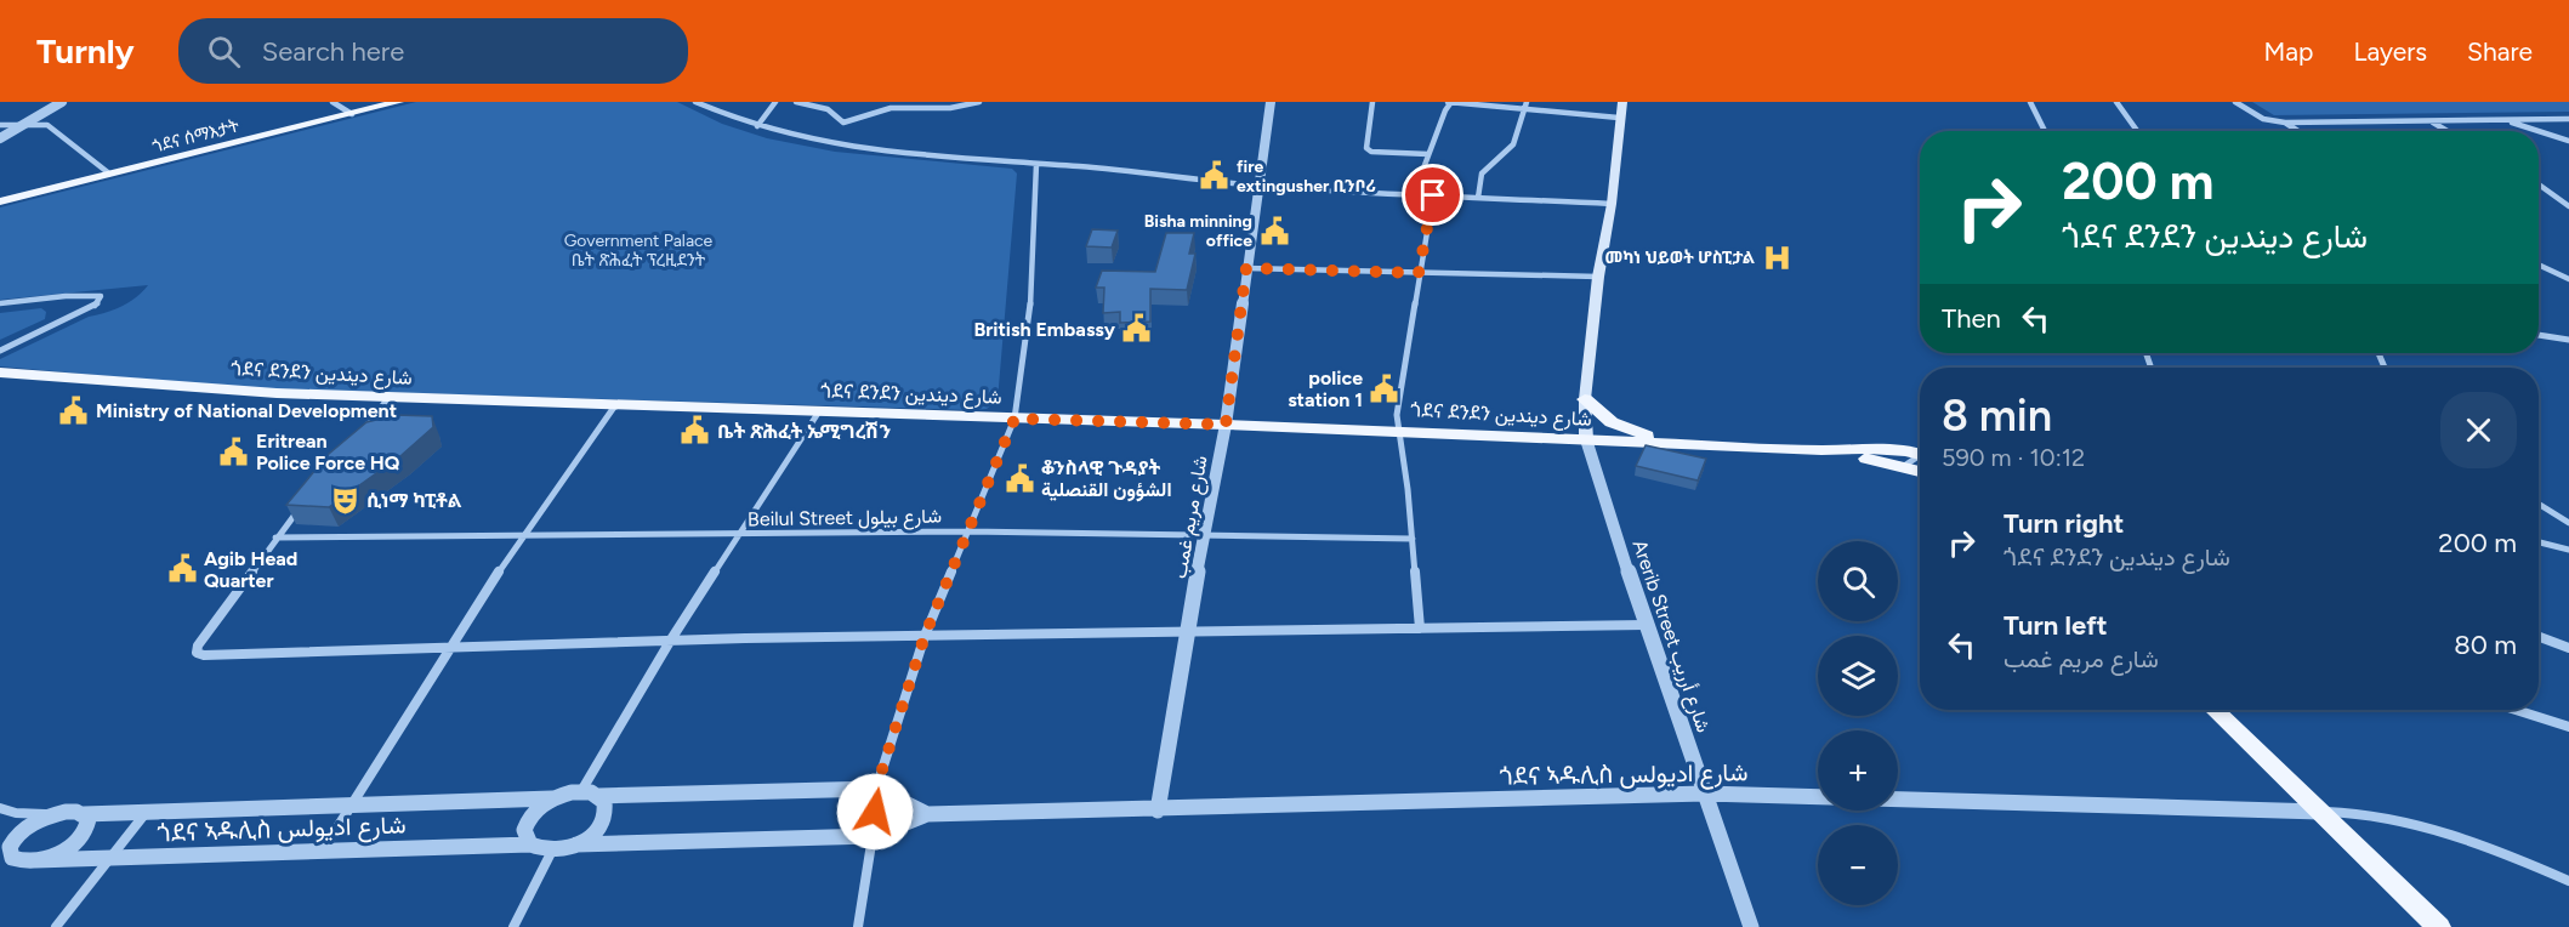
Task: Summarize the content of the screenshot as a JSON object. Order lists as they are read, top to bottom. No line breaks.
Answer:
{"streets":{"main road":["ጎደና ሰማእታት","ጎደና ደንደን شارع ديندين"],"street":["Beilul Street شارع بيلول","شارع مريم غمب","Arerib Street شارع أرريب","ጎደና ኣዱሊስ شارع اديولس"]},"crossings":[["ጎደና ደንደን شارع ديندين","شارع مريم غمب"],["ጎደና ደንደን شارع ديندين","Arerib Street شارع أرريب"],["Beilul Street شارع بيلول","شارع مريم غمب"],["شارع مريم غمب","ጎደና ኣዱሊስ شارع اديولس"],["Arerib Street شارع أرريب","ጎደና ኣዱሊስ شارع اديولس"]],"parks":["Government Palace ቤት ጽሕፈት ፕረዚደንት"],"places":{"public building":["fire extingusher ቢንቦሪ","Bisha minning office","British Embassy","police station 1","Ministry of National Development","ቤት ጽሕፈት ኤሚግረሽን","Eritrean Police Force HQ","ቆንስላዊ ጉዳያት الشؤون القنصلية","Agib Head Quarter"],"hospital":["መካነ ህይወት ሆስፒታል"],"theatre":["ሲነማ ካፒቶል"]},"page":{"header":"Turnly","search":"Search here","nav":["Map","Layers","Share"],"turn":["200 m","ጎደና ደንደን شارع ديندين"],"then":"Then","heading":["8 min","590 m · 10:12"],"list":[{"name":"Turn right","note":"ጎደና ደንደን شارع ديندين","value":"200 m"},{"name":"Turn left","note":"شارع مريم غمب","value":"80 m"}],"map_buttons":["+","−"]}}
